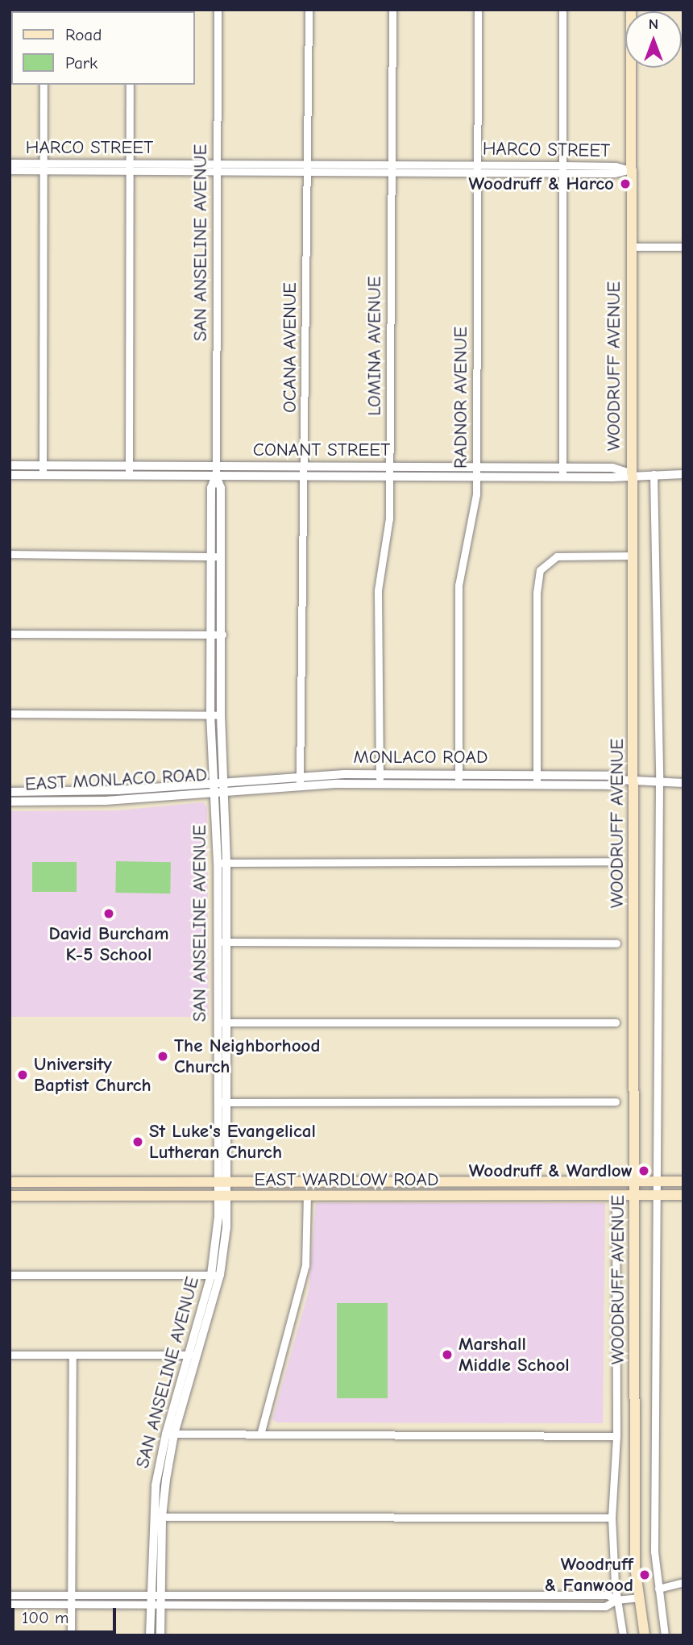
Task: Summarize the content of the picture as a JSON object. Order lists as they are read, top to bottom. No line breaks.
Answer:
{"streets":{"main road":["WOODRUFF AVENUE","EAST WARDLOW ROAD"],"street":["HARCO STREET","SAN ANSELINE AVENUE","LOMINA AVENUE","OCANA AVENUE","RADNOR AVENUE","CONANT STREET","MONLACO ROAD","EAST MONLACO ROAD"]},"crossings":[["HARCO STREET","SAN ANSELINE AVENUE"],["HARCO STREET","LOMINA AVENUE"],["HARCO STREET","OCANA AVENUE"],["HARCO STREET","WOODRUFF AVENUE"],["HARCO STREET","RADNOR AVENUE"],["SAN ANSELINE AVENUE","CONANT STREET"],["SAN ANSELINE AVENUE","MONLACO ROAD"],["SAN ANSELINE AVENUE","EAST MONLACO ROAD"],["SAN ANSELINE AVENUE","EAST WARDLOW ROAD"],["LOMINA AVENUE","CONANT STREET"],["LOMINA AVENUE","MONLACO ROAD"],["OCANA AVENUE","CONANT STREET"],["OCANA AVENUE","MONLACO ROAD"],["WOODRUFF AVENUE","CONANT STREET"],["WOODRUFF AVENUE","MONLACO ROAD"],["WOODRUFF AVENUE","EAST WARDLOW ROAD"],["RADNOR AVENUE","CONANT STREET"],["RADNOR AVENUE","MONLACO ROAD"],["MONLACO ROAD","EAST MONLACO ROAD"]],"places":["Woodruff & Harco","David Burcham K-5 School","The Neighborhood Church","University Baptist Church","St Luke's Evangelical Lutheran Church","Woodruff & Wardlow","Marshall Middle School","Woodruff & Fanwood"],"legend":["Road","Park"],"scale_bar":"100 m","north":"top"}
